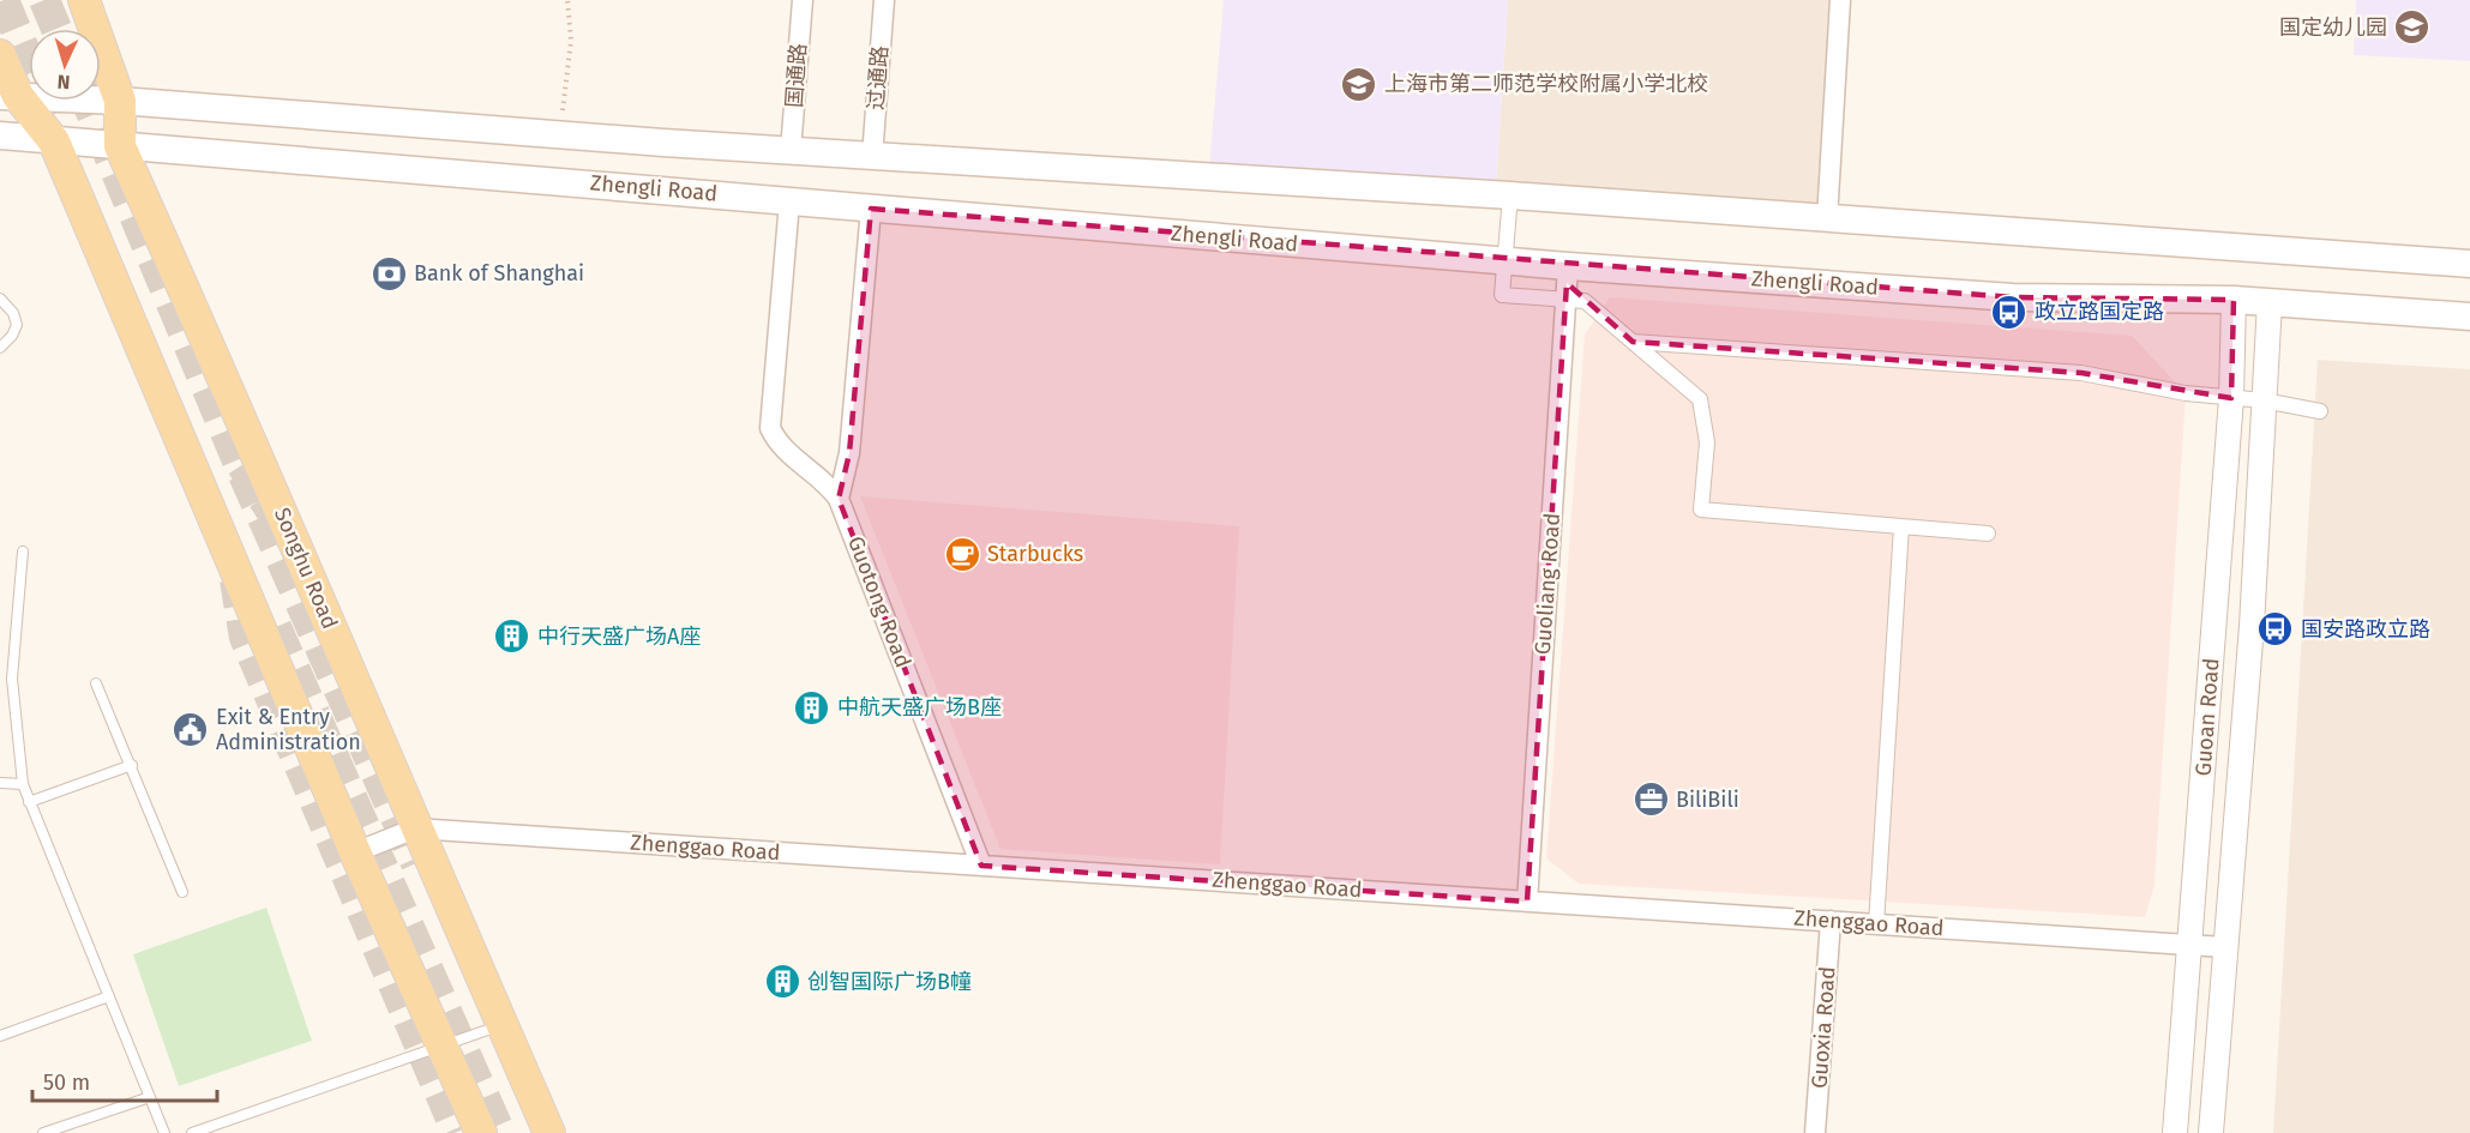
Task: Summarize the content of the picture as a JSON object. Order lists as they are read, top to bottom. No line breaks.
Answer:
{"streets":{"main road":["Zhengli Road","Songhu Road"],"street":["国通路","过通路","Guoliang Road","Guotong Road","Guoan Road","Zhenggao Road","Guoxia Road"]},"crossings":[["国通路","Zhengli Road"],["过通路","Zhengli Road"],["Zhengli Road","Songhu Road"],["Zhengli Road","Guoliang Road"],["Zhengli Road","Guotong Road"],["Zhengli Road","Guoan Road"],["Songhu Road","Zhenggao Road"],["Guoliang Road","Zhenggao Road"],["Guotong Road","Zhenggao Road"],["Guoan Road","Zhenggao Road"],["Zhenggao Road","Guoxia Road"]],"places":{"school or university":["国定幼儿园","上海市第二师范学校附属小学北校"],"bank":["Bank of Shanghai"],"bus stop":["政立路国定路","国安路政立路"],"cafe":["Starbucks"],"building":["中行天盛广场A座","中航天盛广场B座","创智国际广场B幢"],"public building":["Exit & Entry Administration"],"office":["BiliBili"]},"scale_bar":"50 m","north":"bottom"}
